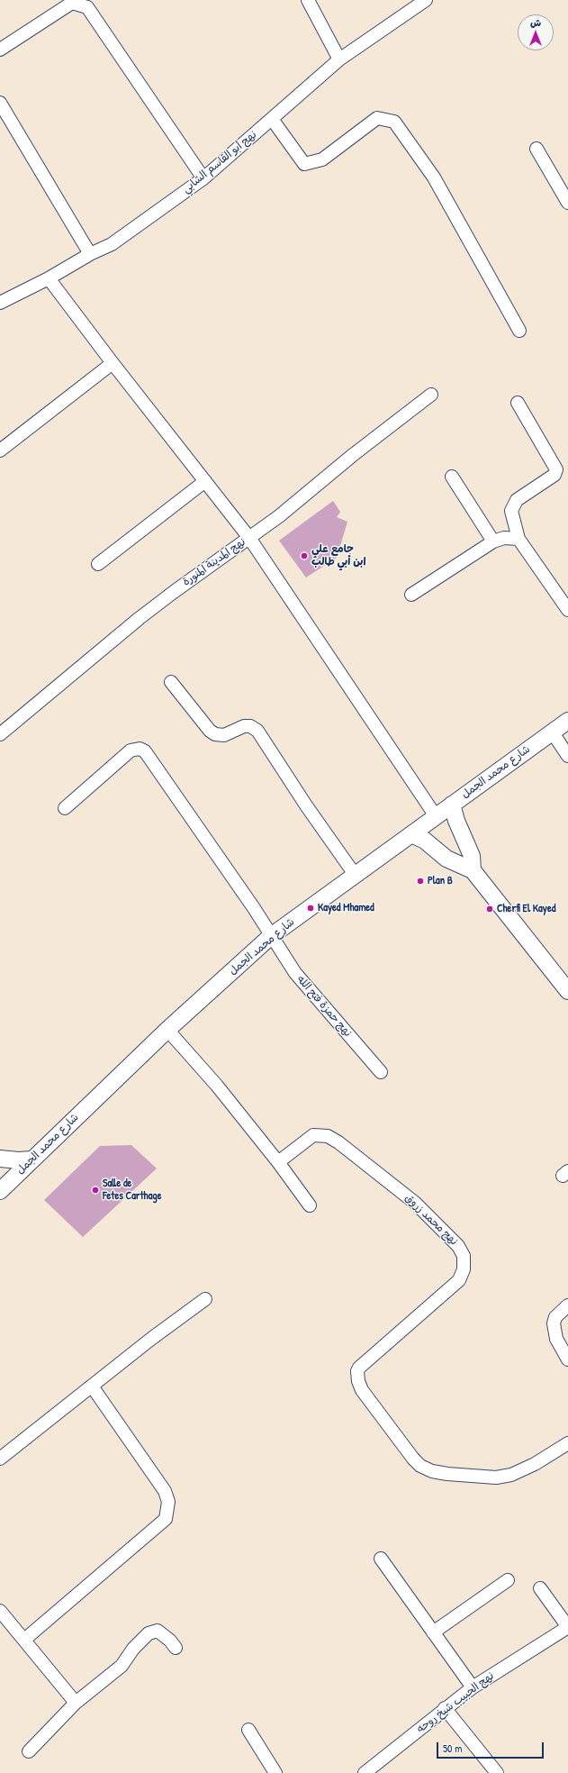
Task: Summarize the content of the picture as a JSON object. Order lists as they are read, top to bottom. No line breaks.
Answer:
{"streets":{"street":["نهج أبو القاسم الشابي","نهج المدينة المنورة","شارع محمد الجمل","نهج حمزة فتح الله","نهج محمد زروق","نهج الحبيب شيخ روحه"]},"crossings":[["شارع محمد الجمل","نهج حمزة فتح الله"]],"places":["جامع علي ابن أبي طالب","Plan B","Kayed Mhamed","Cherfi El Kayed","Salle de Fetes Carthage"],"scale_bar":"50 m","north":"top"}
